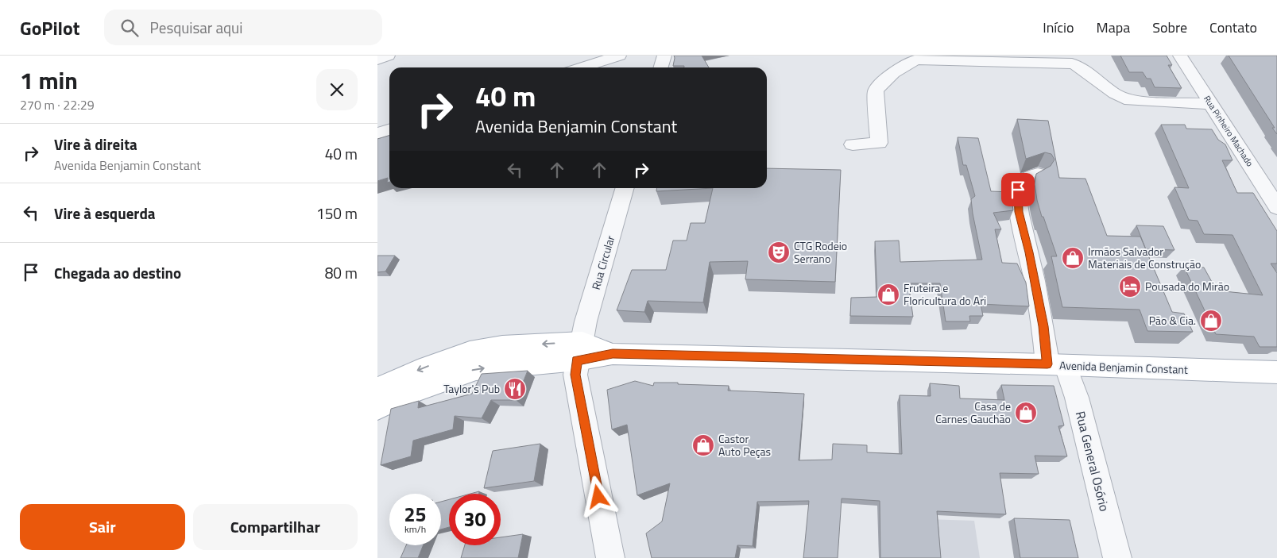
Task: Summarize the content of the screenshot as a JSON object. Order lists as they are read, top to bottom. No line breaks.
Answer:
{"streets":{"main road":["Avenida Benjamin Constant"],"street":["Rua Pinheiro Machado","Rua Circular","Rua General Osório"]},"crossings":[["Rua Circular","Avenida Benjamin Constant"],["Avenida Benjamin Constant","Rua General Osório"]],"places":{"theatre":["CTG Rodeio Serrano"],"shop":["Irmãos Salvador Materiais de Construção","Fruteira e Floricultura do Ari","Pão & Cia.","Casa de Carnes Gauchão","Castor Auto Peças"],"hotel":["Pousada do Mirão"],"restaurant":["Taylor's Pub"]},"page":{"header":"GoPilot","search":"Pesquisar aqui","nav":["Início","Mapa","Sobre","Contato"],"heading":["1 min","270 m · 22:29"],"turn":["40 m","Avenida Benjamin Constant"],"list":[{"name":"Vire à direita","note":"Avenida Benjamin Constant","value":"40 m"},{"name":"Vire à esquerda","value":"150 m"},{"name":"Chegada ao destino","value":"80 m"}],"speed":"25 km/h","limit":"30","buttons":["Sair","Compartilhar"]}}
